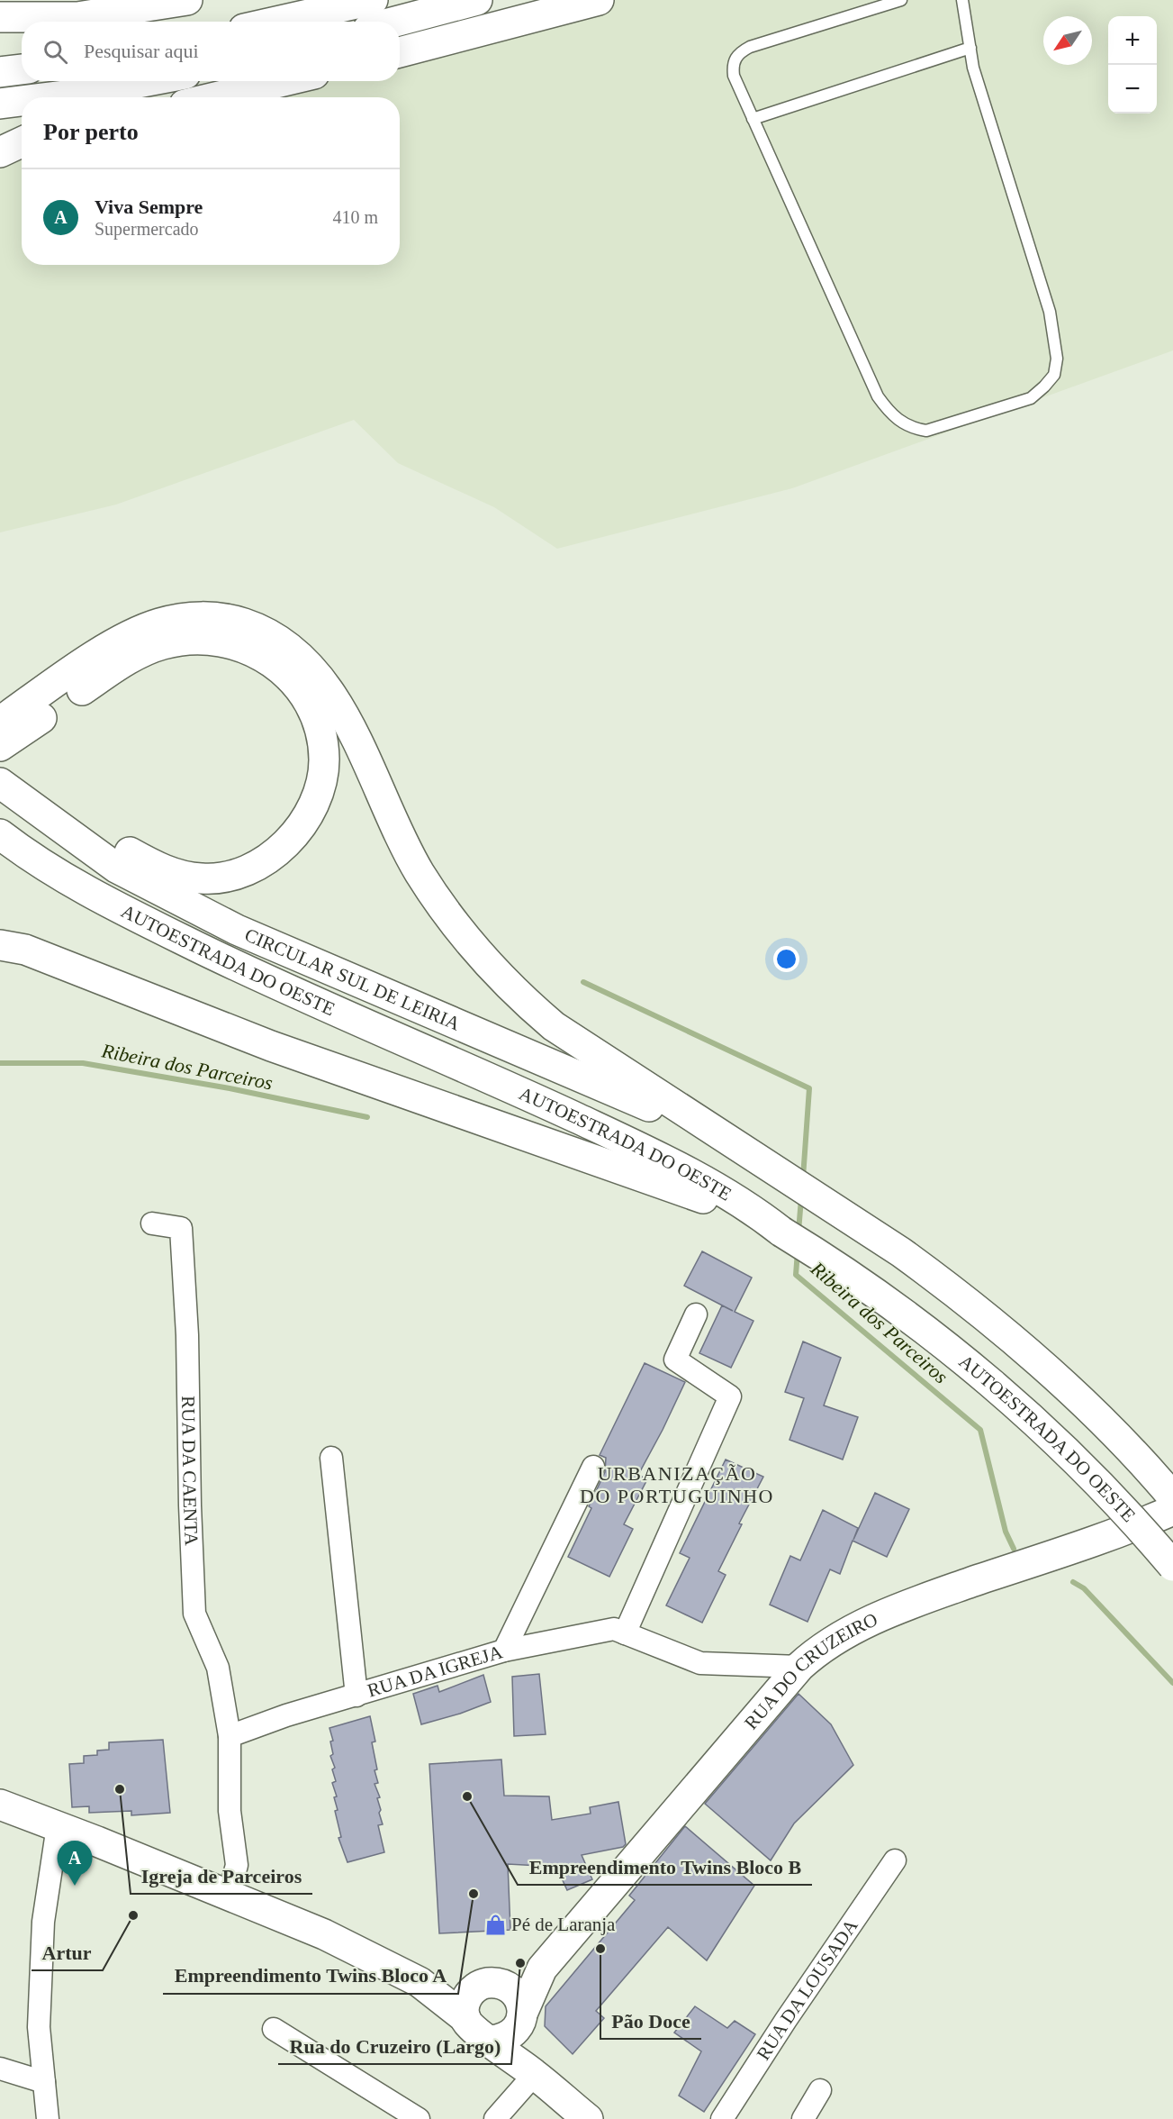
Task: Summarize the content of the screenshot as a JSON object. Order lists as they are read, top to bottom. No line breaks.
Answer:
{"streets":{"main road":["AUTOESTRADA DO OESTE","CIRCULAR SUL DE LEIRIA","RUA DO CRUZEIRO"],"street":["RUA DA CAENTA","RUA DA IGREJA","RUA DA LOUSADA"]},"crossings":[["RUA DA CAENTA","RUA DA IGREJA"],["RUA DA IGREJA","RUA DO CRUZEIRO"]],"districts":["URBANIZAÇÃO DO PORTUGUINHO"],"water":["Ribeira dos Parceiros"],"places":{"other":["Igreja de Parceiros","Empreendimento Twins Bloco B","Empreendimento Twins Bloco A","Artur","Pão Doce","Rua do Cruzeiro (Largo)"],"shop":["Pé de Laranja"]},"north":"bottom left","page":{"map_buttons":["+","−"],"search":"Pesquisar aqui","heading":"Por perto","list":[{"mark":"A","name":"Viva Sempre","note":"Supermercado","value":"410 m"}],"pins":"A"}}
